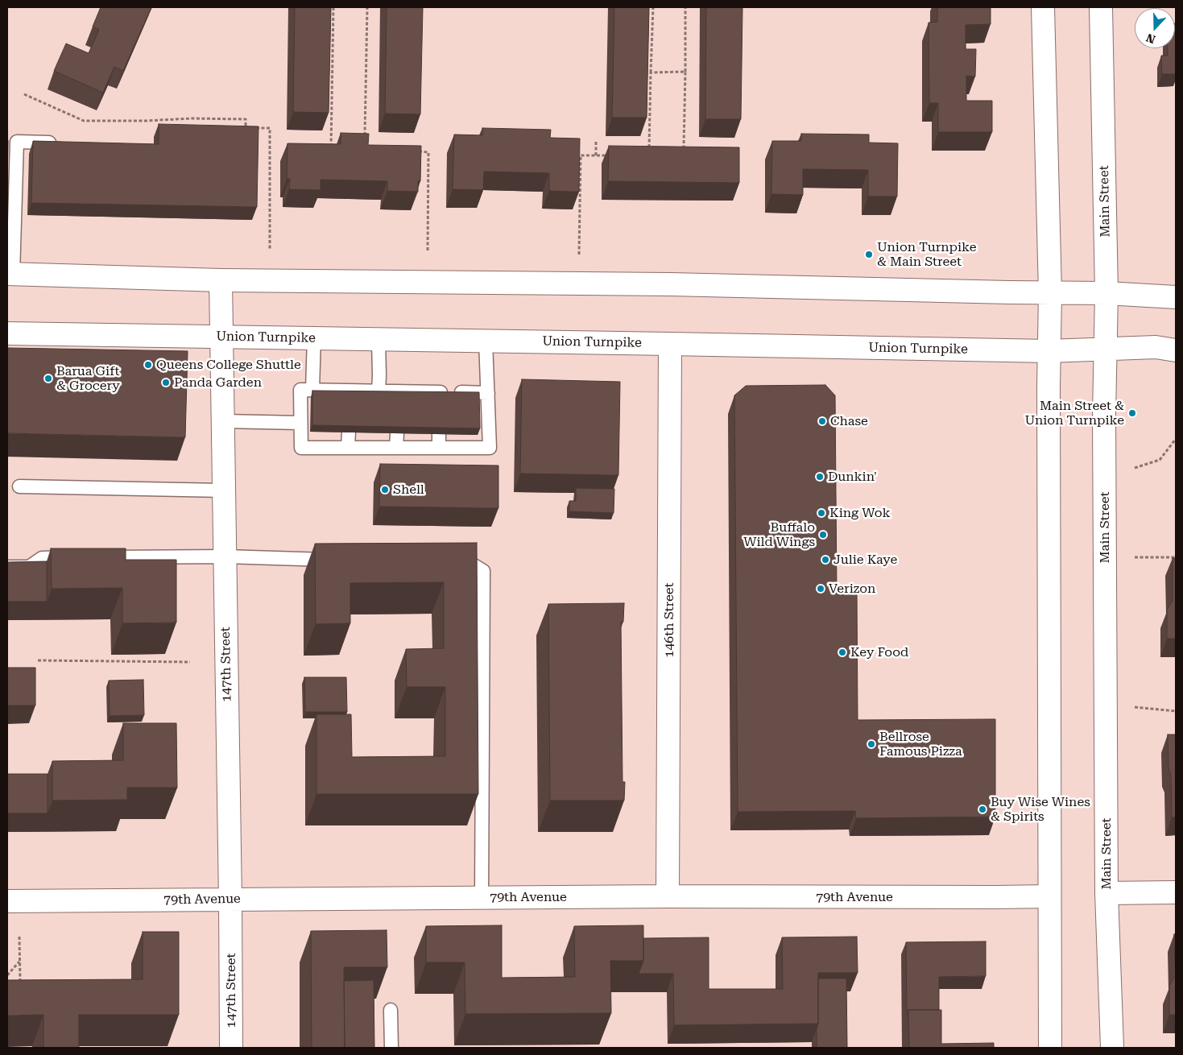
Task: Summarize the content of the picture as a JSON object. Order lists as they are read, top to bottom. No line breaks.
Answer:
{"streets":{"main road":["Main Street","Union Turnpike","146th Street","147th Street","79th Avenue"]},"crossings":[["Main Street","Union Turnpike"],["Union Turnpike","146th Street"],["Union Turnpike","147th Street"],["146th Street","79th Avenue"],["147th Street","79th Avenue"]],"places":["Union Turnpike & Main Street","Queens College Shuttle","Barua Gift & Grocery","Panda Garden","Main Street & Union Turnpike","Chase","Dunkin'","Shell","King Wok","Buffalo Wild Wings","Julie Kaye","Verizon","Key Food","Bellrose Famous Pizza","Buy Wise Wines & Spirits"],"north":"bottom"}
